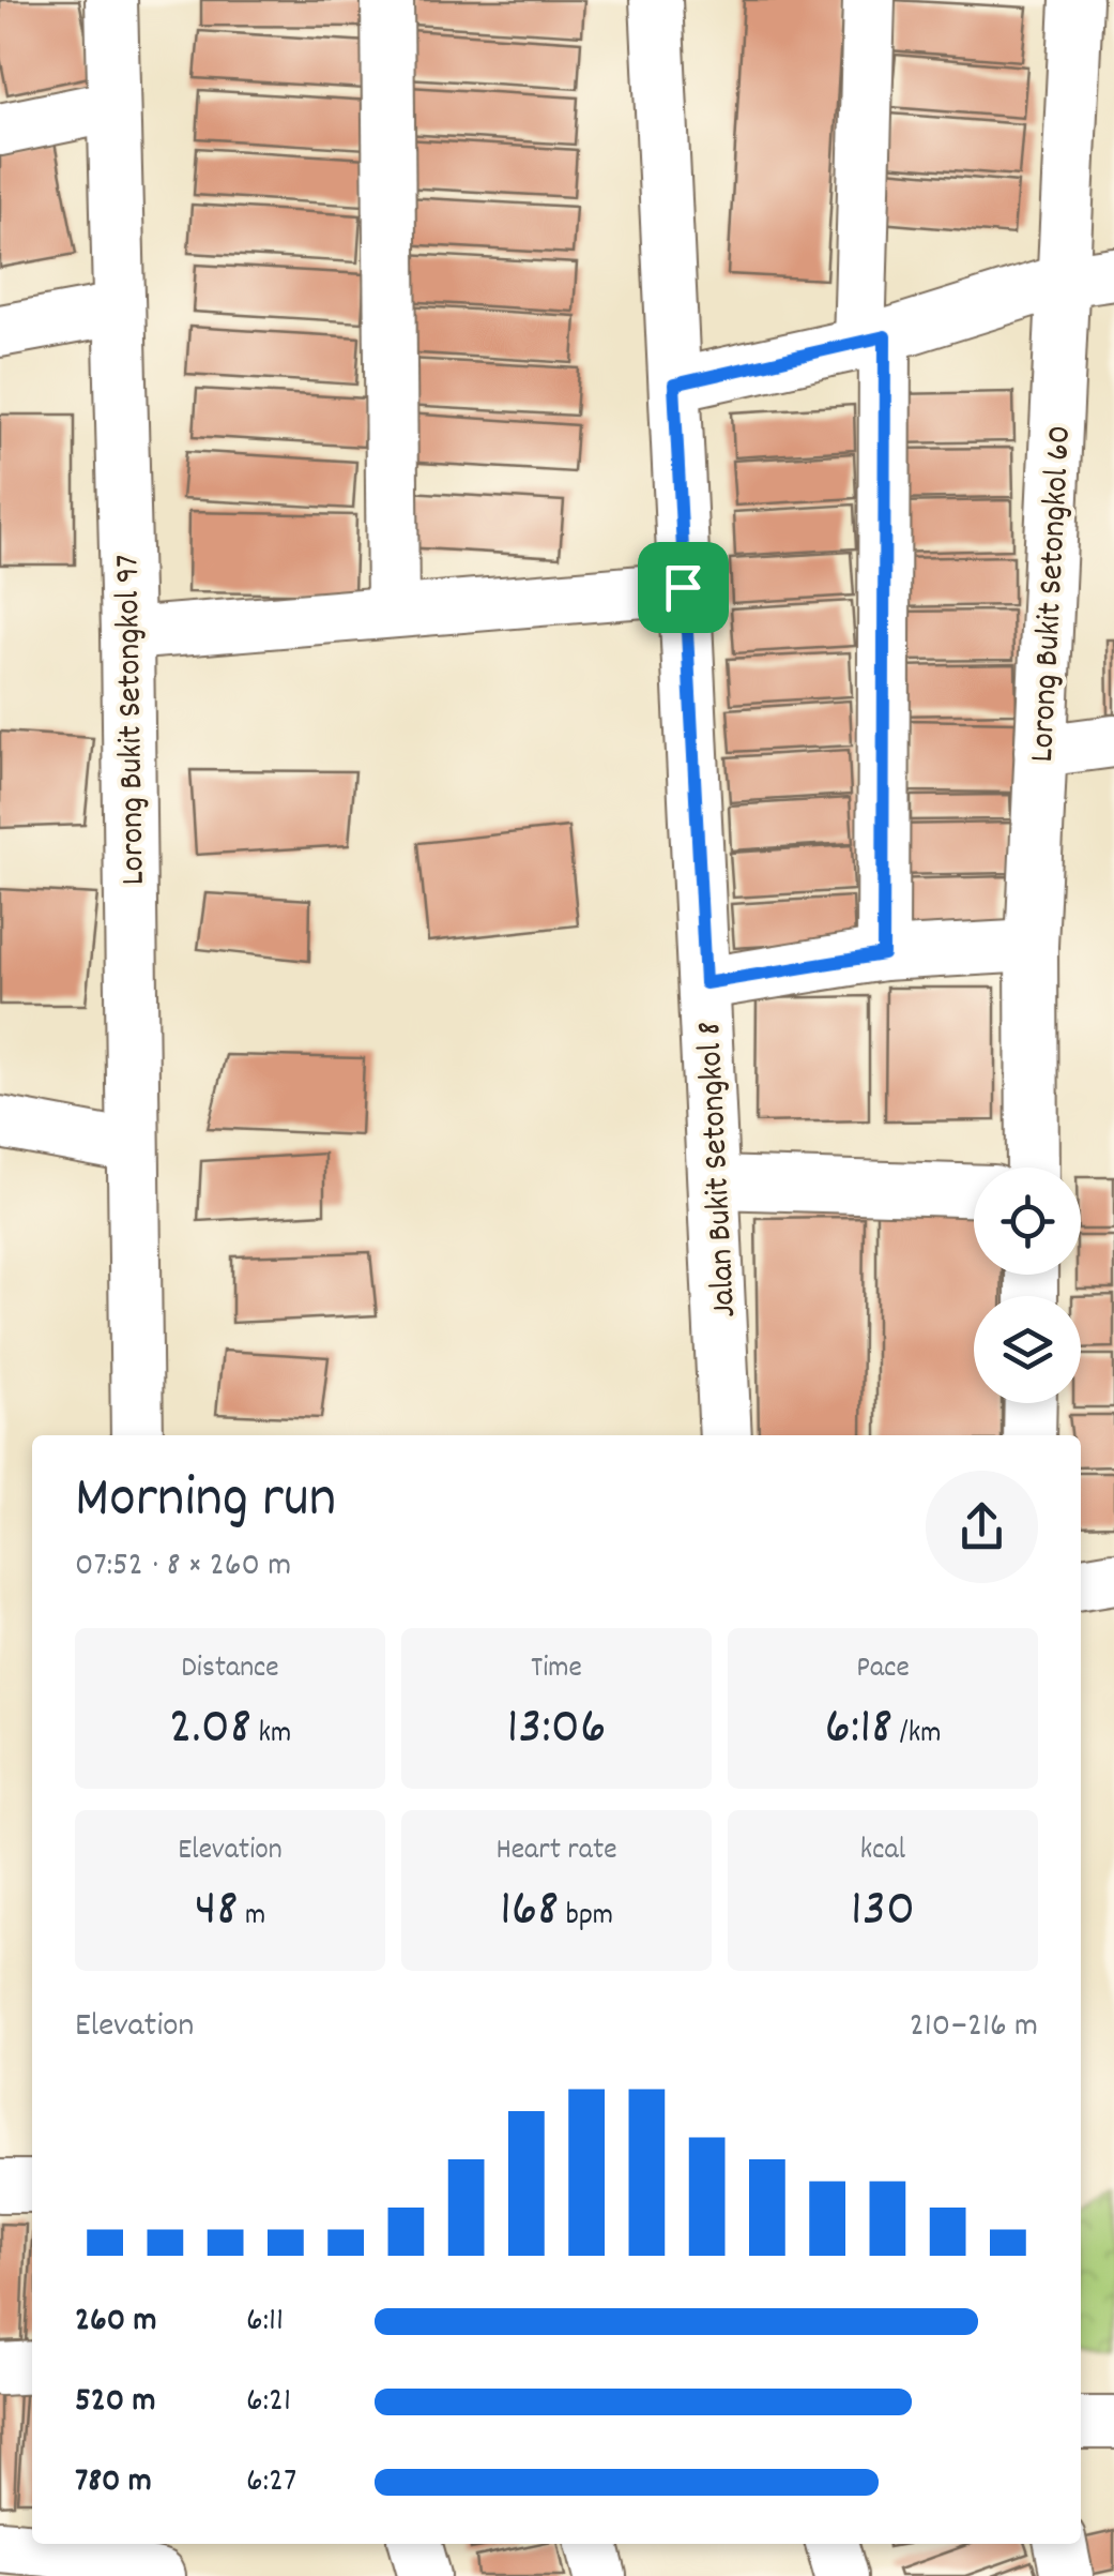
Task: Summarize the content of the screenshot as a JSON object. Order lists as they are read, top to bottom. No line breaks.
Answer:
{"streets":{"street":["Lorong Bukit Setongkol 60","Lorong Bukit Setongkol 97","Jalan Bukit Setongkol 8"]},"page":{"heading":["Morning run","07:52 · 8 × 260 m"],"stats":[["Distance","2.08 km"],["Time","13:06"],["Pace","6:18 /km"],["Elevation","48 m"],["Heart rate","168 bpm"],["kcal","130"]],"chart":["Elevation","210–216 m"],"list":[{"name":"260 m","note":"6:11"},{"name":"520 m","note":"6:21"},{"name":"780 m","note":"6:27"}]}}
